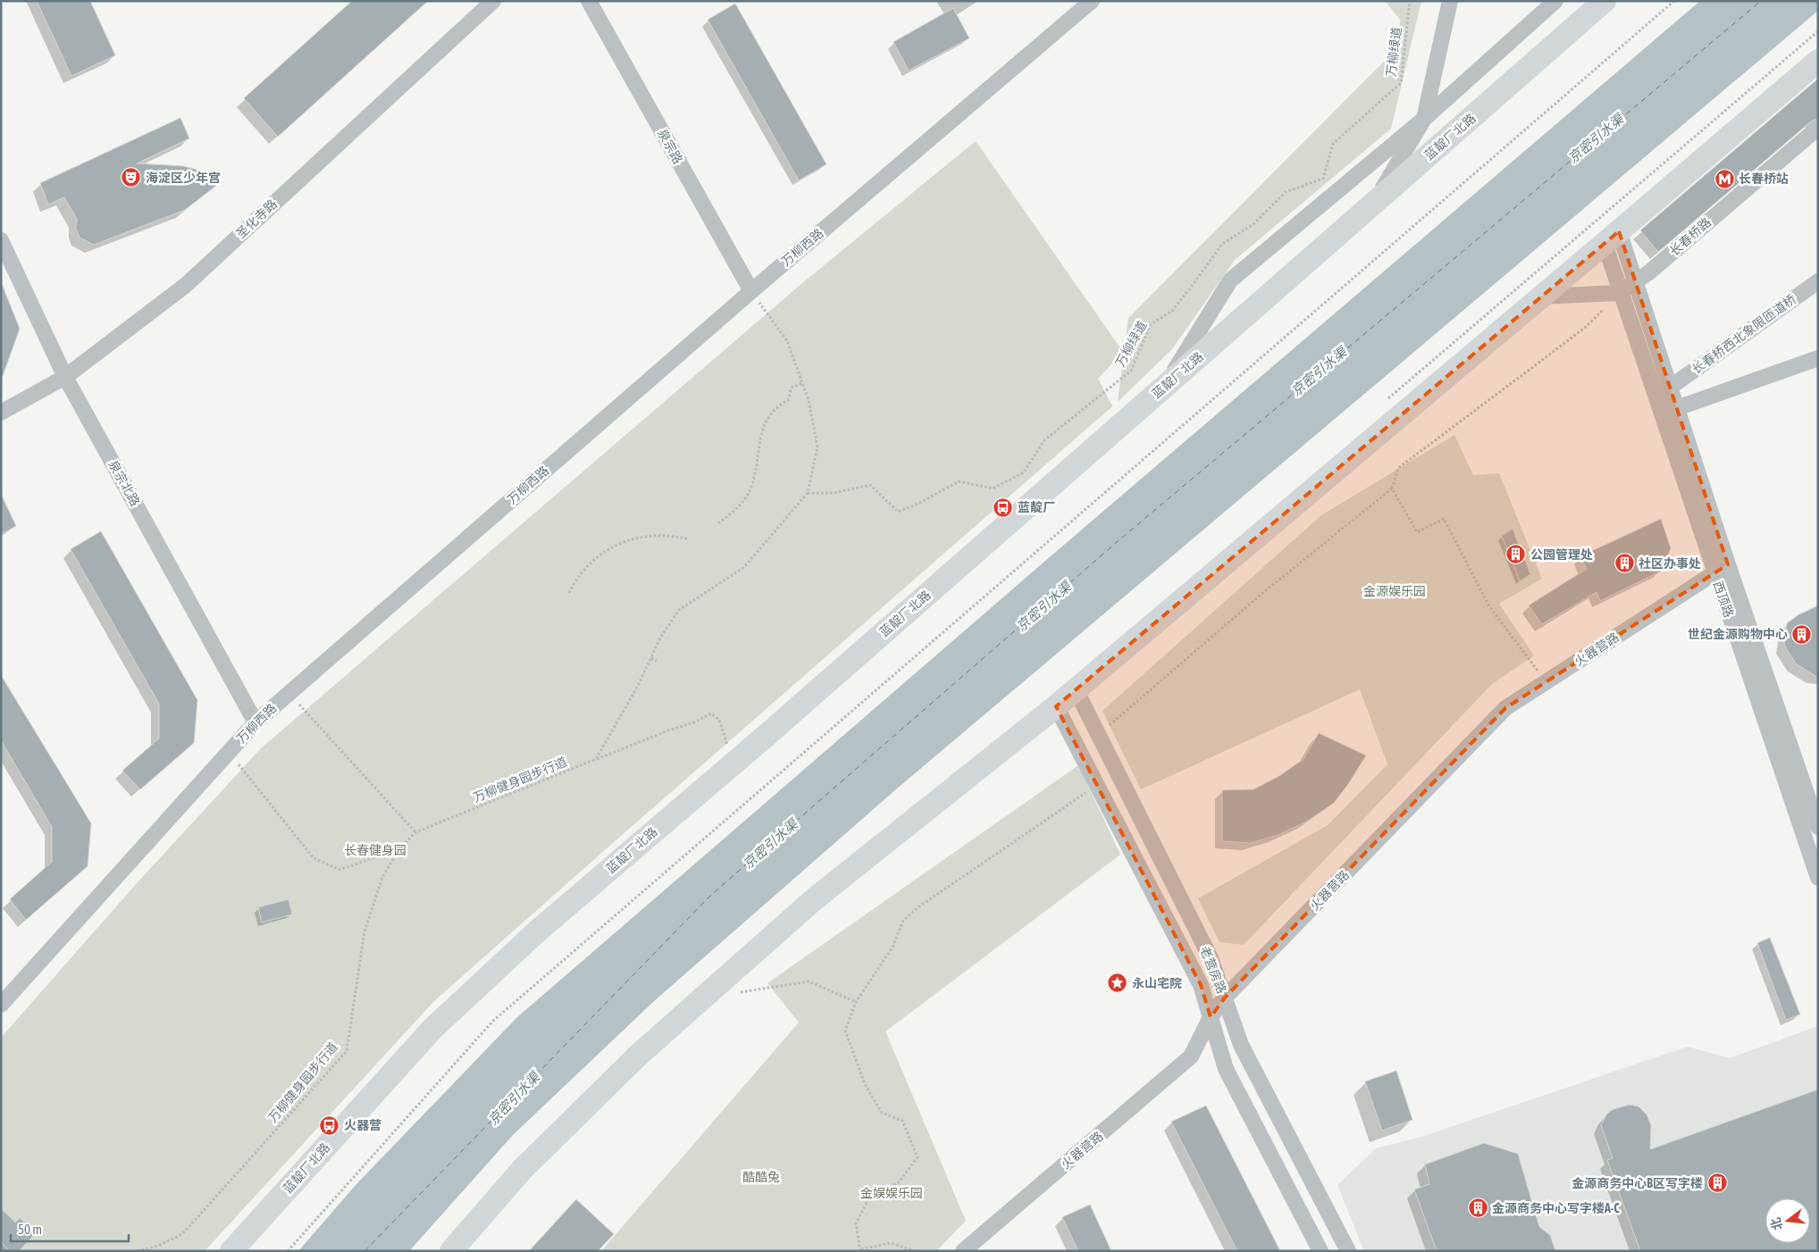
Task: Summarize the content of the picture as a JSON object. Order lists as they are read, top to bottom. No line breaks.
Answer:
{"streets":{"highway":["蓝靛厂北路"],"street":["泉宗路","圣化寺路","长春桥路","万柳西路","长春桥西北象限匝道桥","泉宗北路","西顶路","火器营路","老营房路"],"path":["万柳绿道","万柳健身园步行道"]},"crossings":[["泉宗路","万柳西路"],["圣化寺路","泉宗北路"],["长春桥路","西顶路"],["万柳西路","泉宗北路"],["长春桥西北象限匝道桥","西顶路"],["西顶路","火器营路"],["火器营路","老营房路"]],"water":["京密引水渠"],"parks":["金源娱乐园","长春健身园","酷酷兔","金娱娱乐园"],"places":{"theatre":["海淀区少年宫"],"metro station":["长春桥站"],"bus stop":["蓝靛厂","火器营"],"building":["公园管理处","社区办事处","世纪金源购物中心","金源商务中心B区写字楼","金源商务中心写字楼A-C"],"place":["永山宅院"]},"scale_bar":"50 m","north":"left"}
